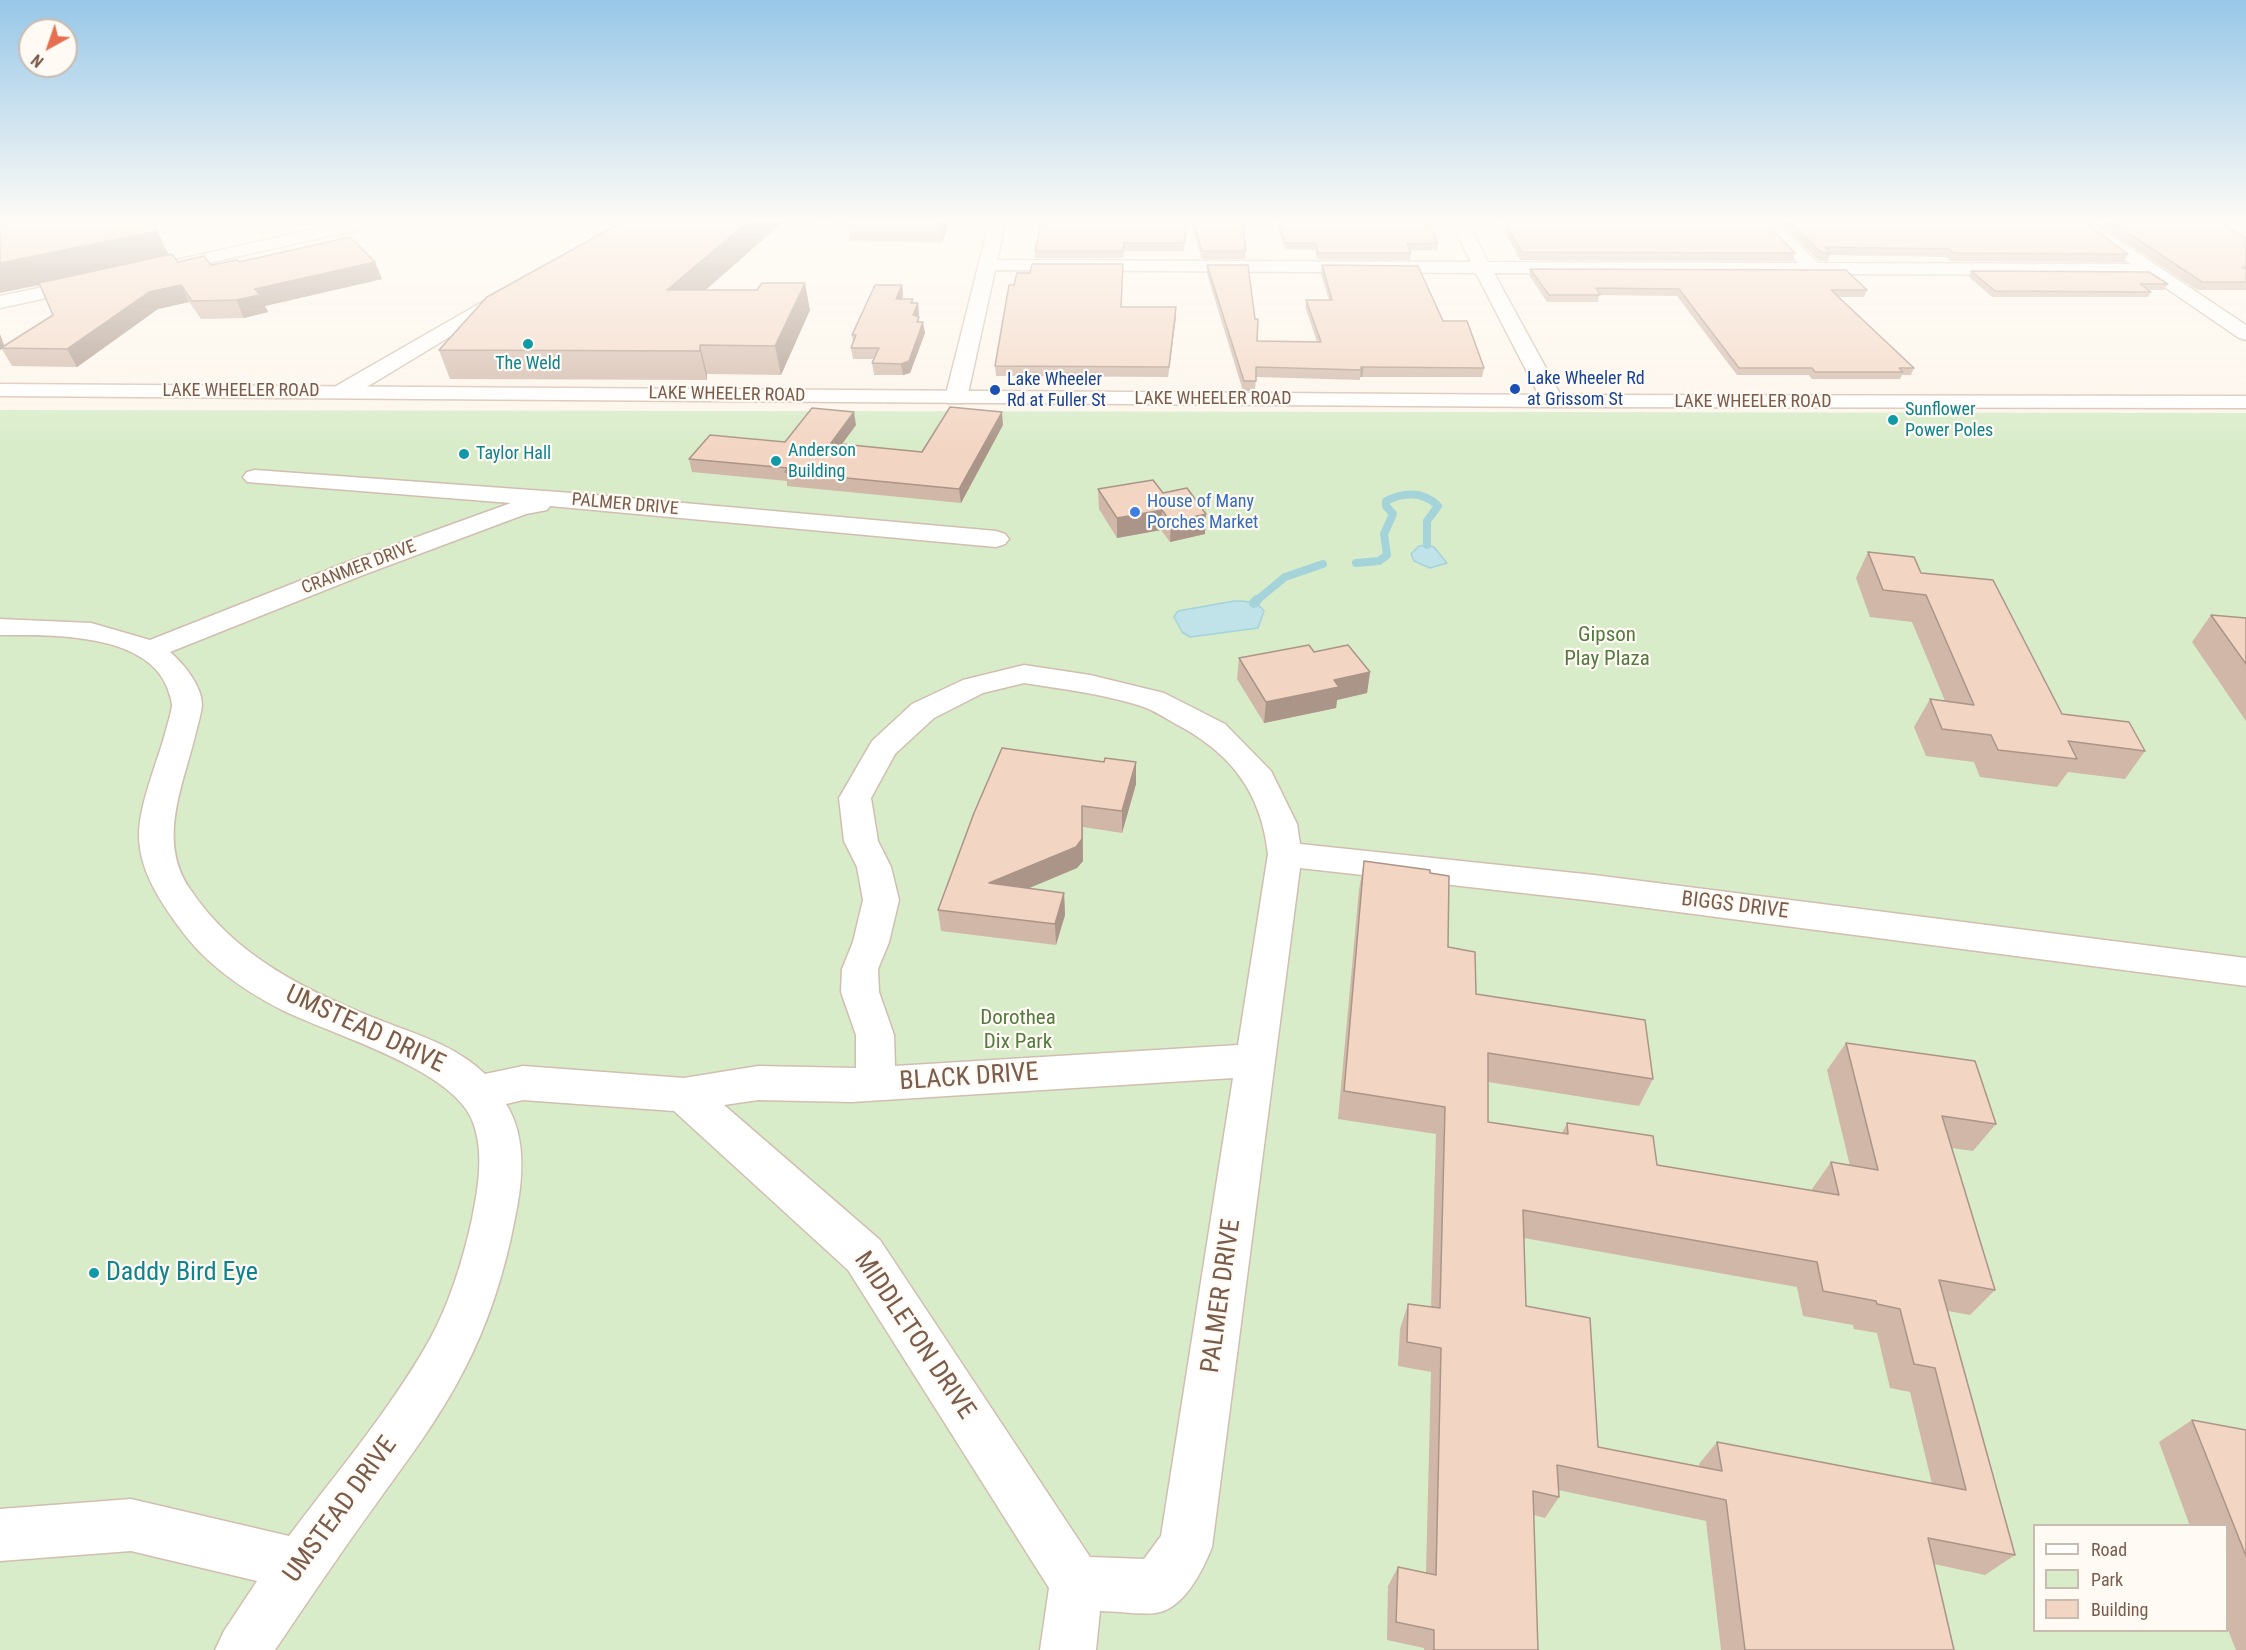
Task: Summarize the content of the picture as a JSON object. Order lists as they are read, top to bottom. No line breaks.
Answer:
{"streets":{"street":["LAKE WHEELER ROAD","PALMER DRIVE","CRANMER DRIVE","BIGGS DRIVE","UMSTEAD DRIVE","BLACK DRIVE","MIDDLETON DRIVE"]},"crossings":[["PALMER DRIVE","CRANMER DRIVE"],["PALMER DRIVE","BIGGS DRIVE"],["PALMER DRIVE","BLACK DRIVE"],["PALMER DRIVE","MIDDLETON DRIVE"],["CRANMER DRIVE","UMSTEAD DRIVE"],["BLACK DRIVE","MIDDLETON DRIVE"]],"parks":["Gipson Play Plaza","Dorothea Dix Park"],"places":["The Weld","Lake Wheeler Rd at Grissom St","Lake Wheeler Rd at Fuller St","Sunflower Power Poles","Taylor Hall","Anderson Building","House of Many Porches Market","Daddy Bird Eye"],"legend":["Road","Park","Building"],"north":"bottom left"}
